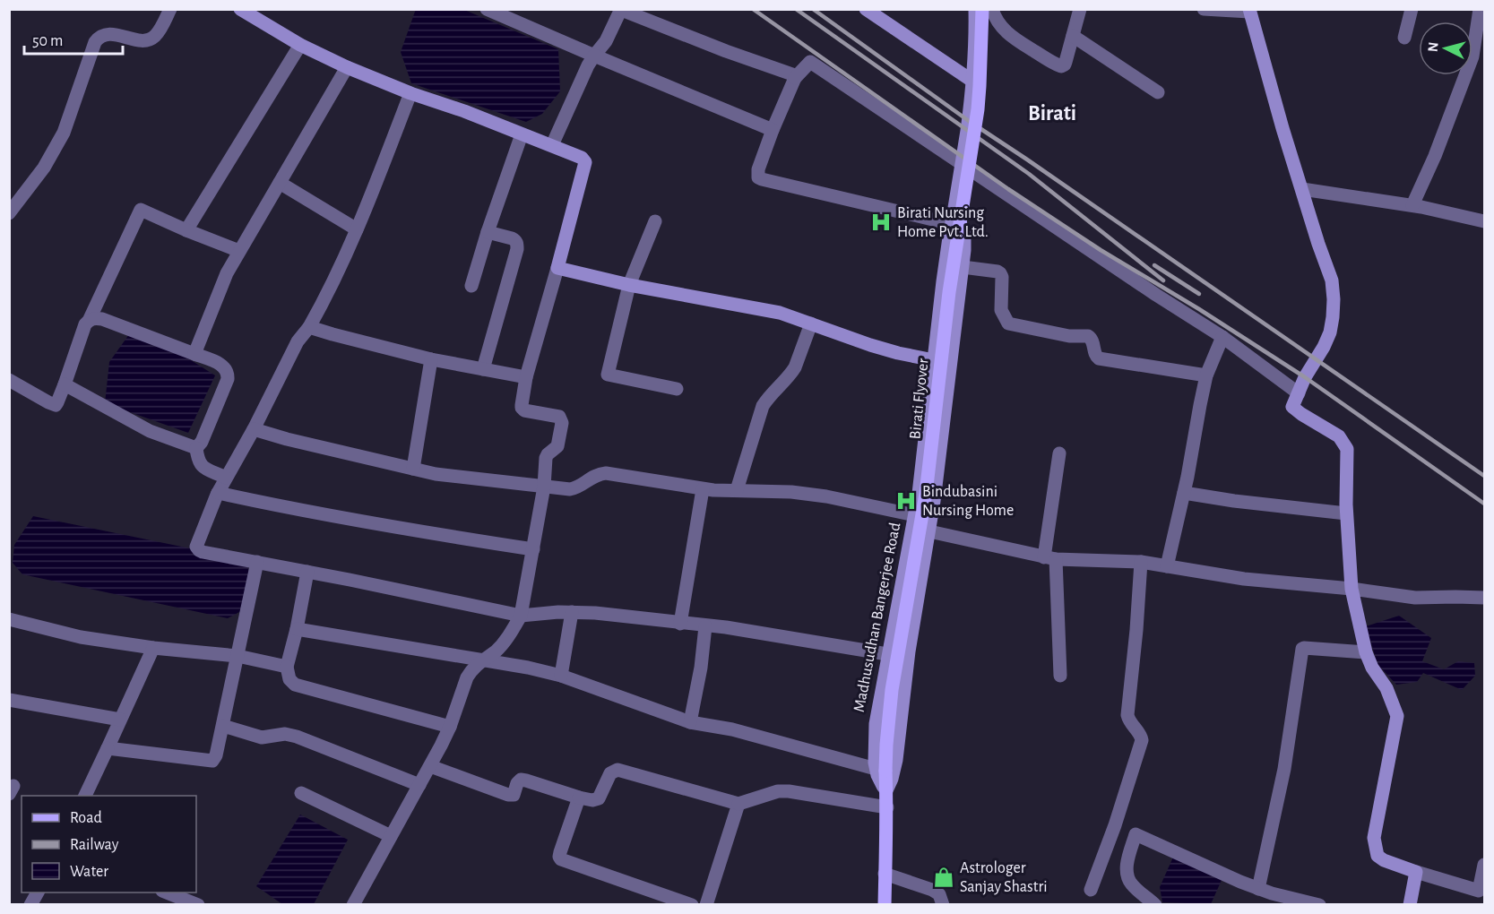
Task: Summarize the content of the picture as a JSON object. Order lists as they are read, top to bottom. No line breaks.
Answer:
{"streets":{"main road":["Birati Flyover"],"street":["Madhusudhan Bangerjee Road"]},"crossings":[["Birati Flyover","Madhusudhan Bangerjee Road"]],"districts":["Birati"],"places":{"hospital":["Birati Nursing Home Pvt. Ltd.","Bindubasini Nursing Home"],"shop":["Astrologer Sanjay Shastri"]},"legend":["Road","Railway","Water"],"scale_bar":"50 m","north":"left"}
